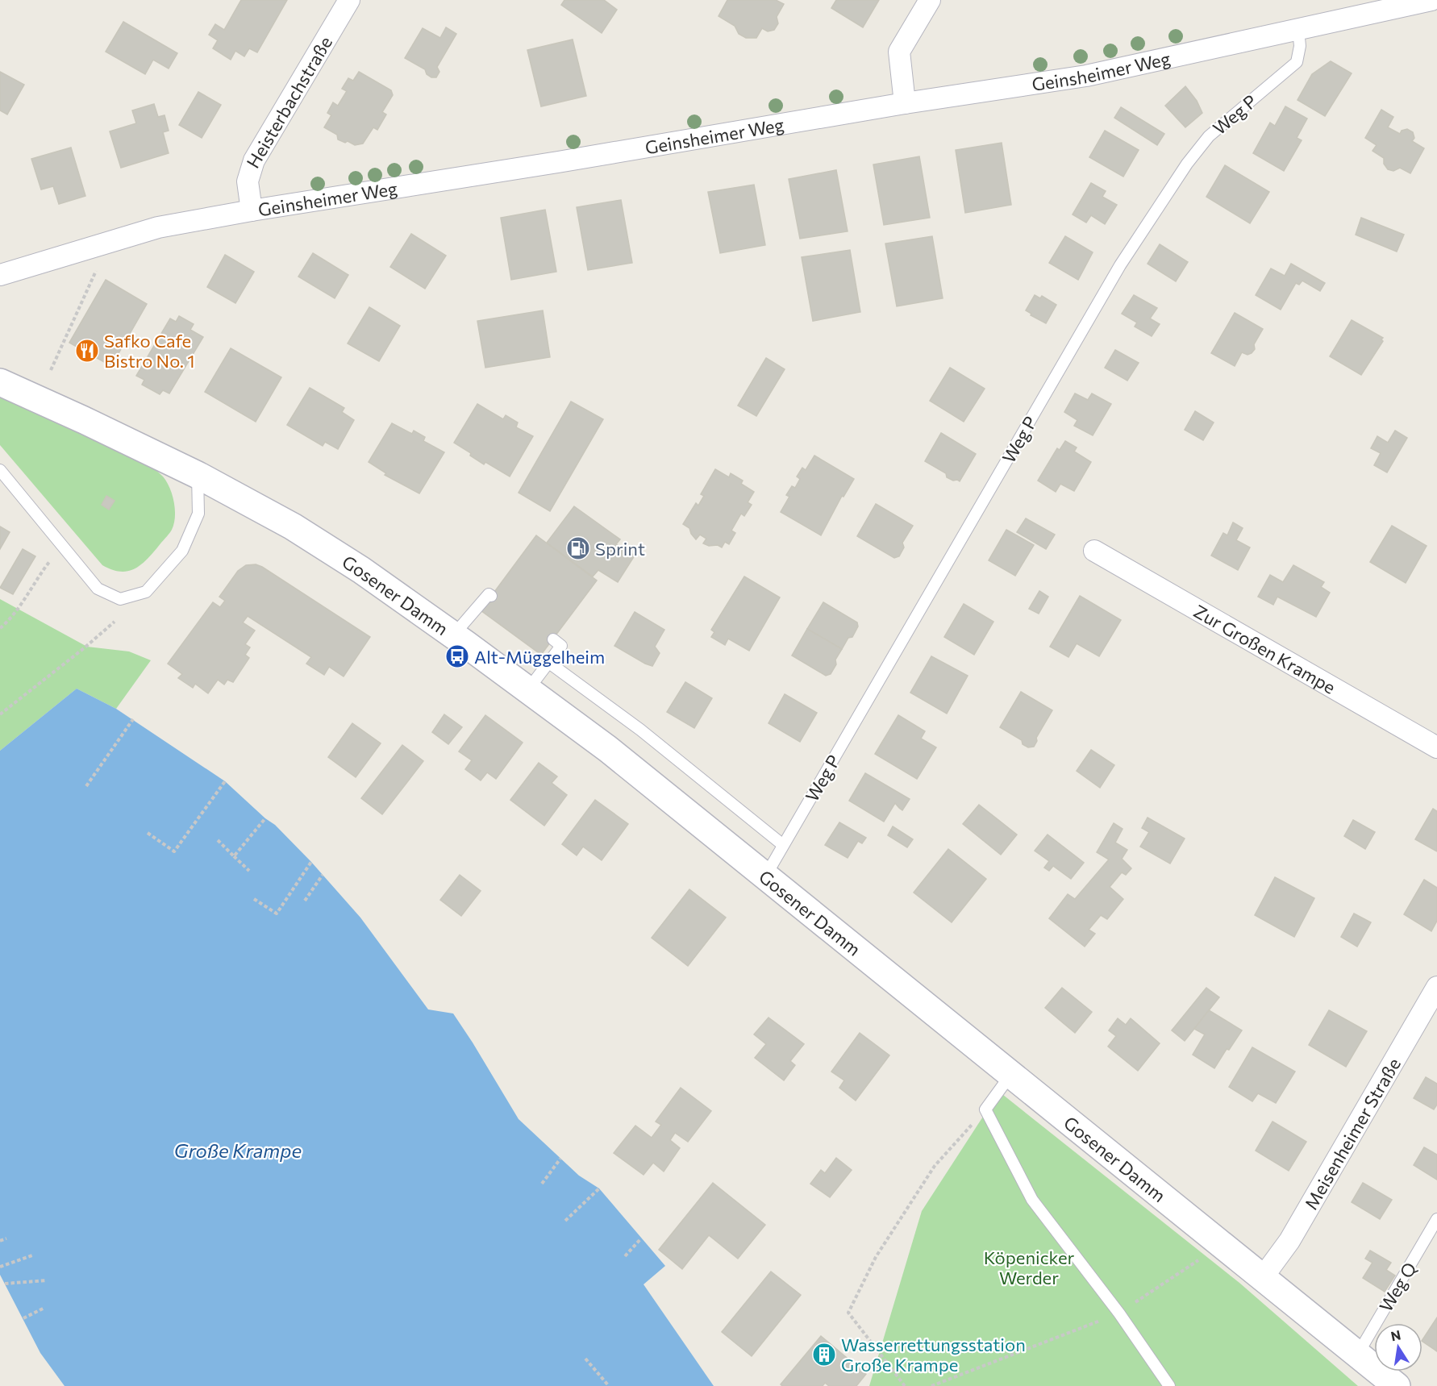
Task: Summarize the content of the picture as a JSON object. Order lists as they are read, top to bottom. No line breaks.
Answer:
{"streets":{"main road":["Gosener Damm"],"street":["Geinsheimer Weg","Heisterbachstraße","Zur Großen Krampe","Meisenheimer Straße"],"lane":["Weg P","Weg Q"]},"crossings":[["Geinsheimer Weg","Heisterbachstraße"],["Geinsheimer Weg","Weg P"],["Weg P","Gosener Damm"],["Gosener Damm","Meisenheimer Straße"],["Gosener Damm","Weg Q"]],"water":["Große Krampe"],"parks":["Köpenicker Werder"],"places":{"restaurant":["Safko Cafe Bistro No. 1"],"fuel station":["Sprint"],"bus stop":["Alt-Müggelheim"],"building":["Wasserrettungsstation Große Krampe"]},"north":"top"}
